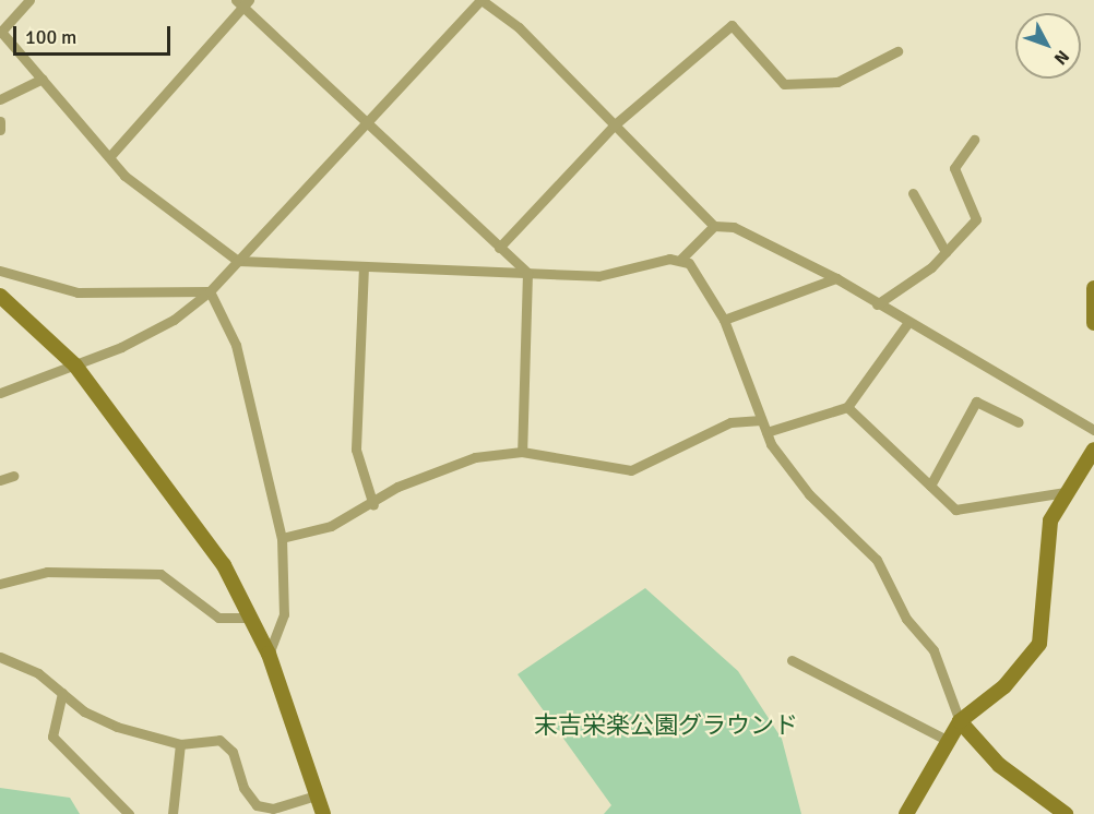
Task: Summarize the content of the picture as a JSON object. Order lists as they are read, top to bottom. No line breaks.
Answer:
{"parks":["末吉栄楽公園グラウンド"],"scale_bar":"100 m","north":"bottom right"}
